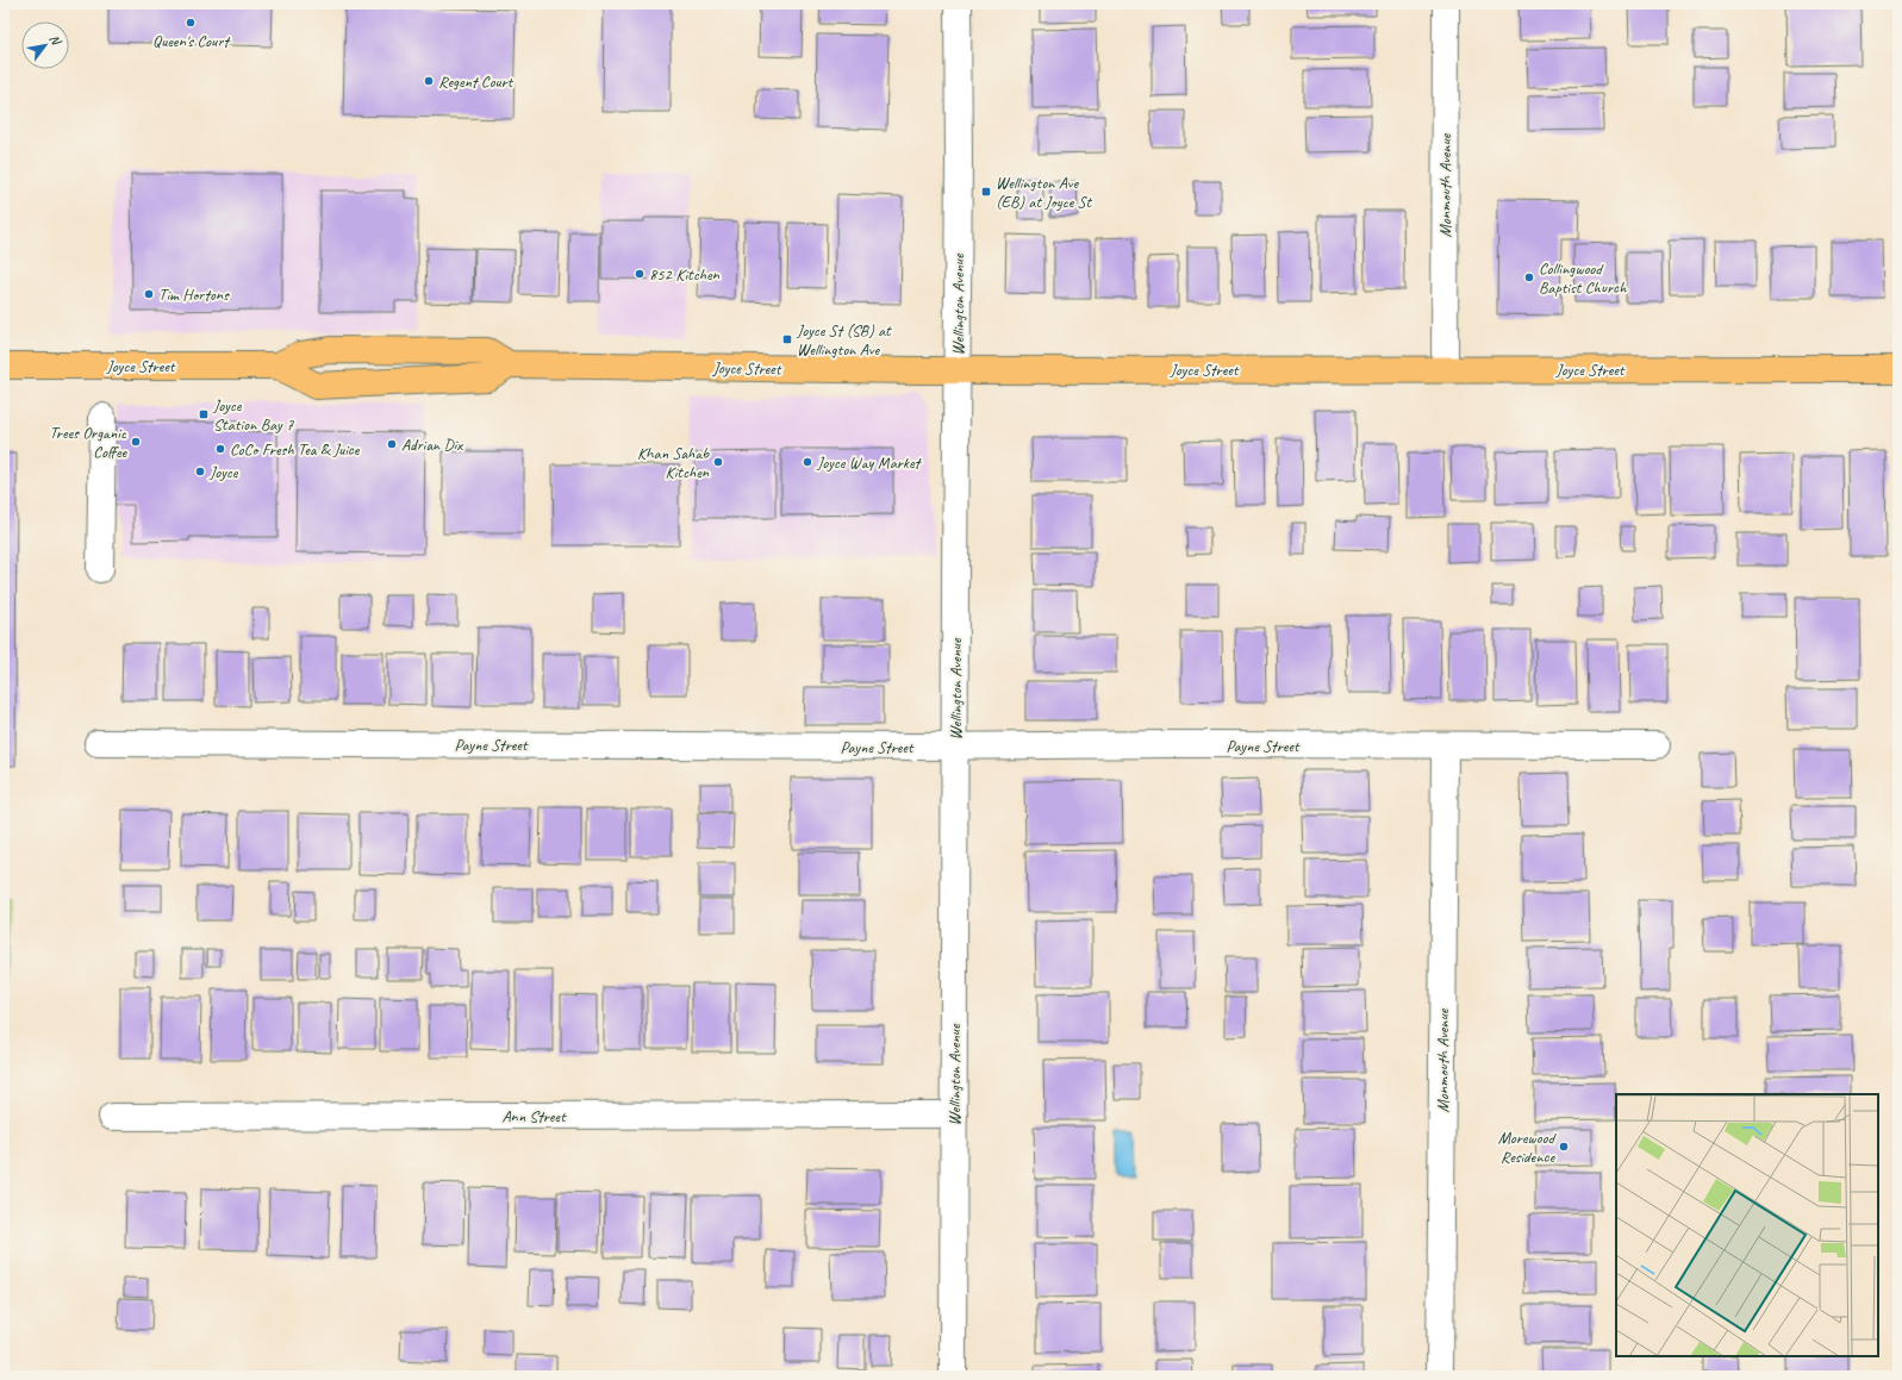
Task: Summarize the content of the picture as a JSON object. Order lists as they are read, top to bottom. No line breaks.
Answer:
{"streets":{"main road":["Joyce Street"],"street":["Monmouth Avenue","Wellington Avenue","Payne Street","Ann Street"]},"crossings":[["Monmouth Avenue","Joyce Street"],["Monmouth Avenue","Payne Street"],["Wellington Avenue","Joyce Street"],["Wellington Avenue","Payne Street"],["Wellington Avenue","Ann Street"]],"places":{"other":["Queen's Court","Regent Court","852 Kitchen","Collingwood Baptist Church","Tim Hortons","Trees Organic Coffee","Adrian Dix","CoCo Fresh Tea & Juice","Khan Sahab Kitchen","Joyce Way Market","Joyce","Morewood Residence"],"transit":["Wellington Ave (EB) at Joyce St","Joyce St (SB) at Wellington Ave","Joyce Station Bay 7"]},"north":"top right"}
